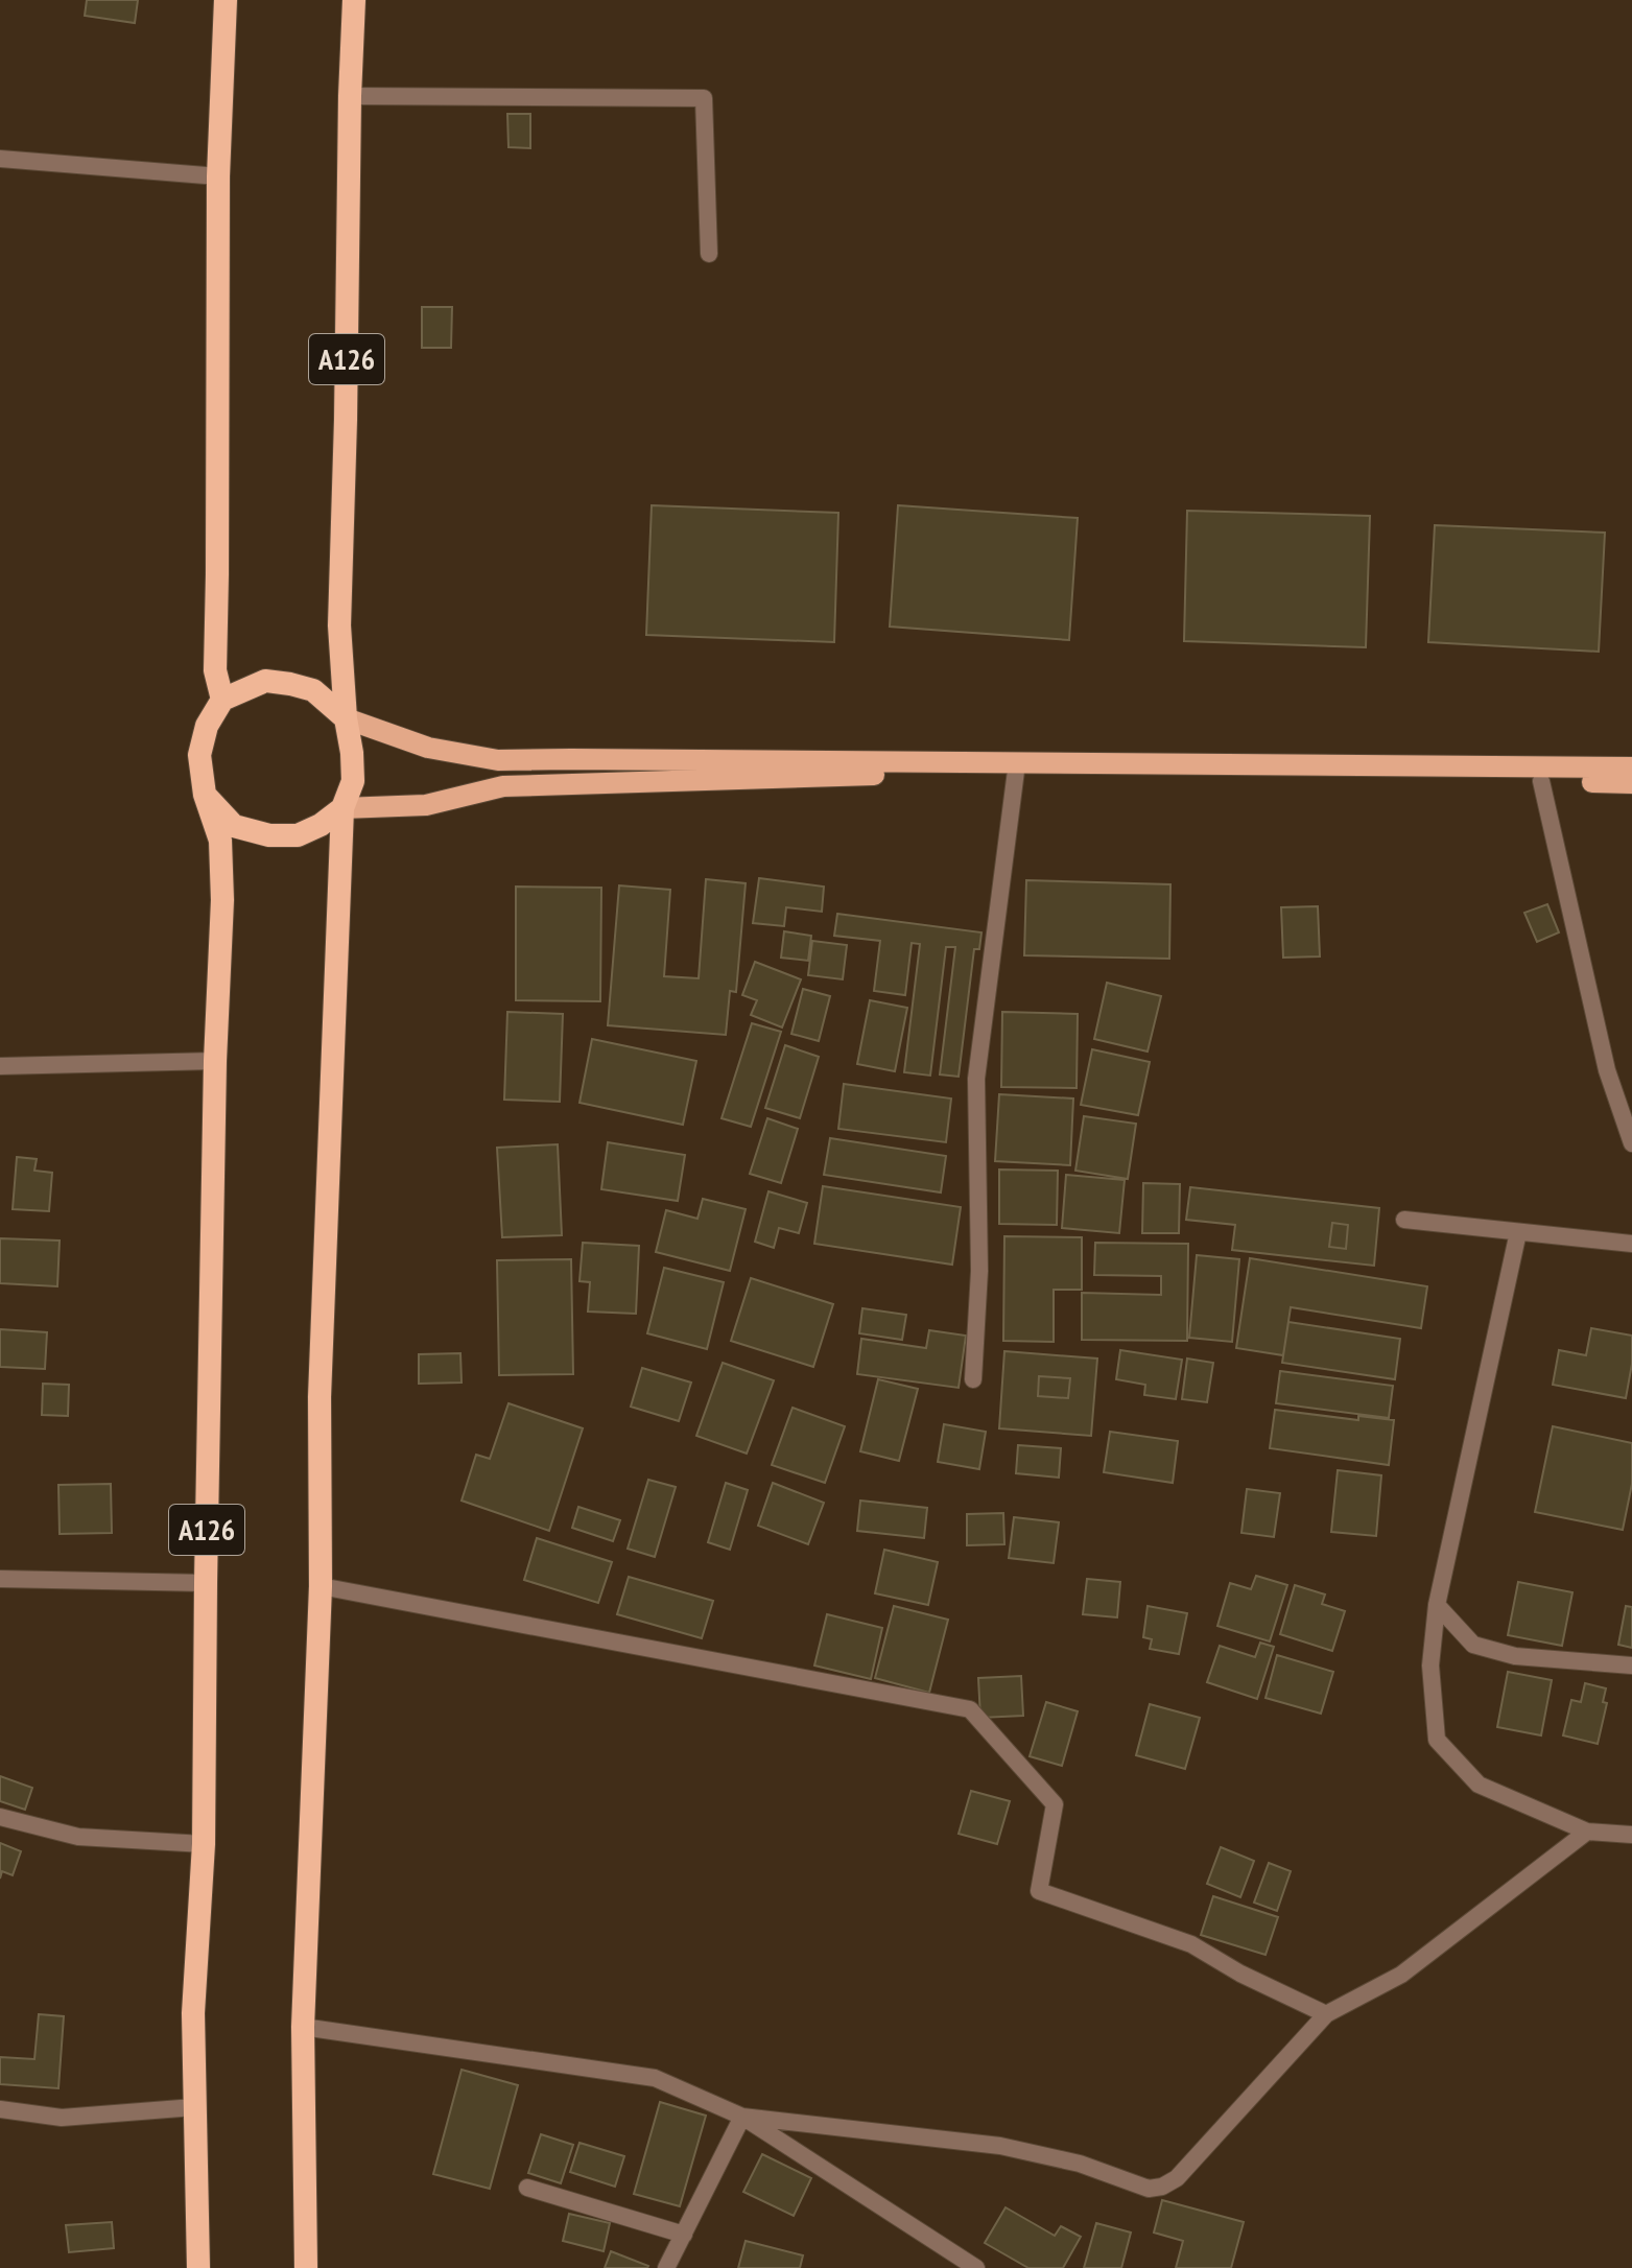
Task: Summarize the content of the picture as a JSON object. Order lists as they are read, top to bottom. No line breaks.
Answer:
{"streets":{"highway":["A126"]}}
